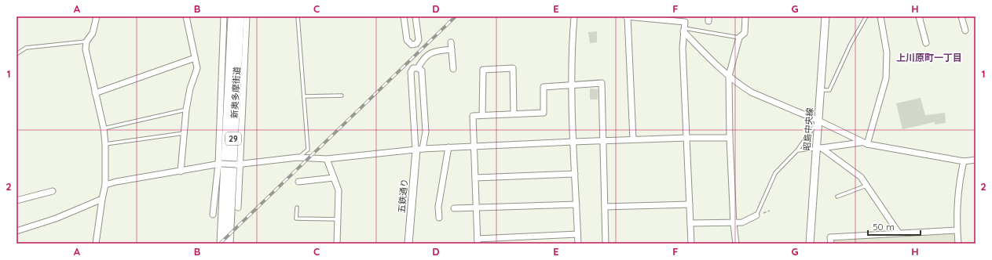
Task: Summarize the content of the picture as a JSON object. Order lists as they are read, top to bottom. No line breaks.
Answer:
{"streets":{"main road":["新奥多摩街道","29"],"street":["昭島中央線","五鉄通り"]},"districts":["上川原町一丁目"],"scale_bar":"50 m","grid":{"columns":["A","B","C","D","E","F","G","H"],"rows":["1","2"]}}
